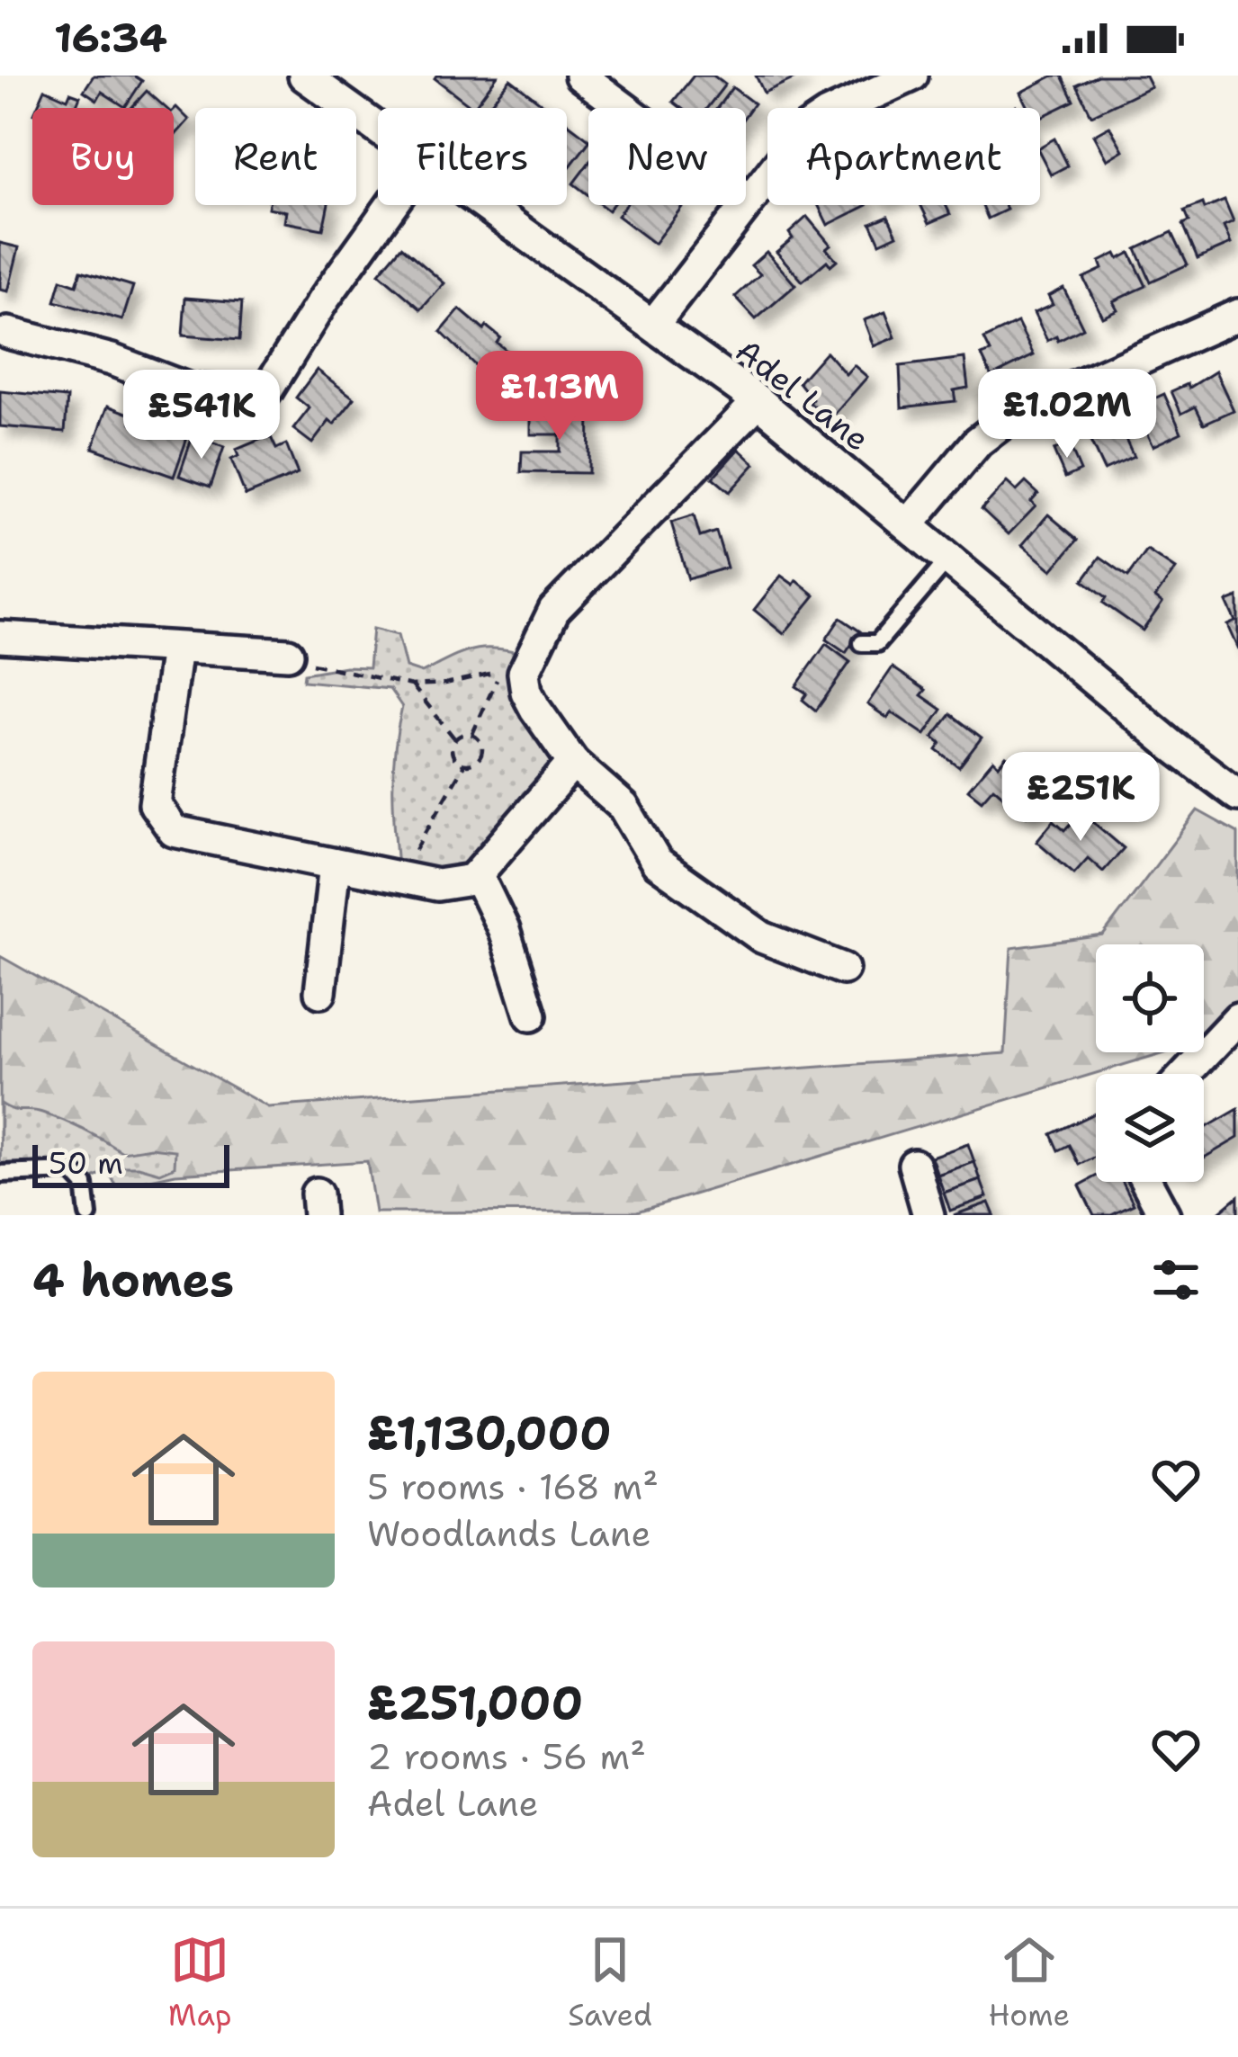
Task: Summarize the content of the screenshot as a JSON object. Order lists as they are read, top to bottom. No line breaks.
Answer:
{"streets":{"street":["Adel Lane"]},"scale_bar":"50 m","page":{"status":"16:34","chip":["Buy","Rent","Filters","New","Apartment"],"price":["£1.13M","£1.02M","£541K","£251K"],"scale":"50 m","heading":"4 homes","list":[{"name":"£1,130,000","note":"5 rooms · 168 m² · Woodlands Lane"},{"name":"£251,000","note":"2 rooms · 56 m² · Adel Lane"}],"tabs":["Map","Saved","Home"]}}
